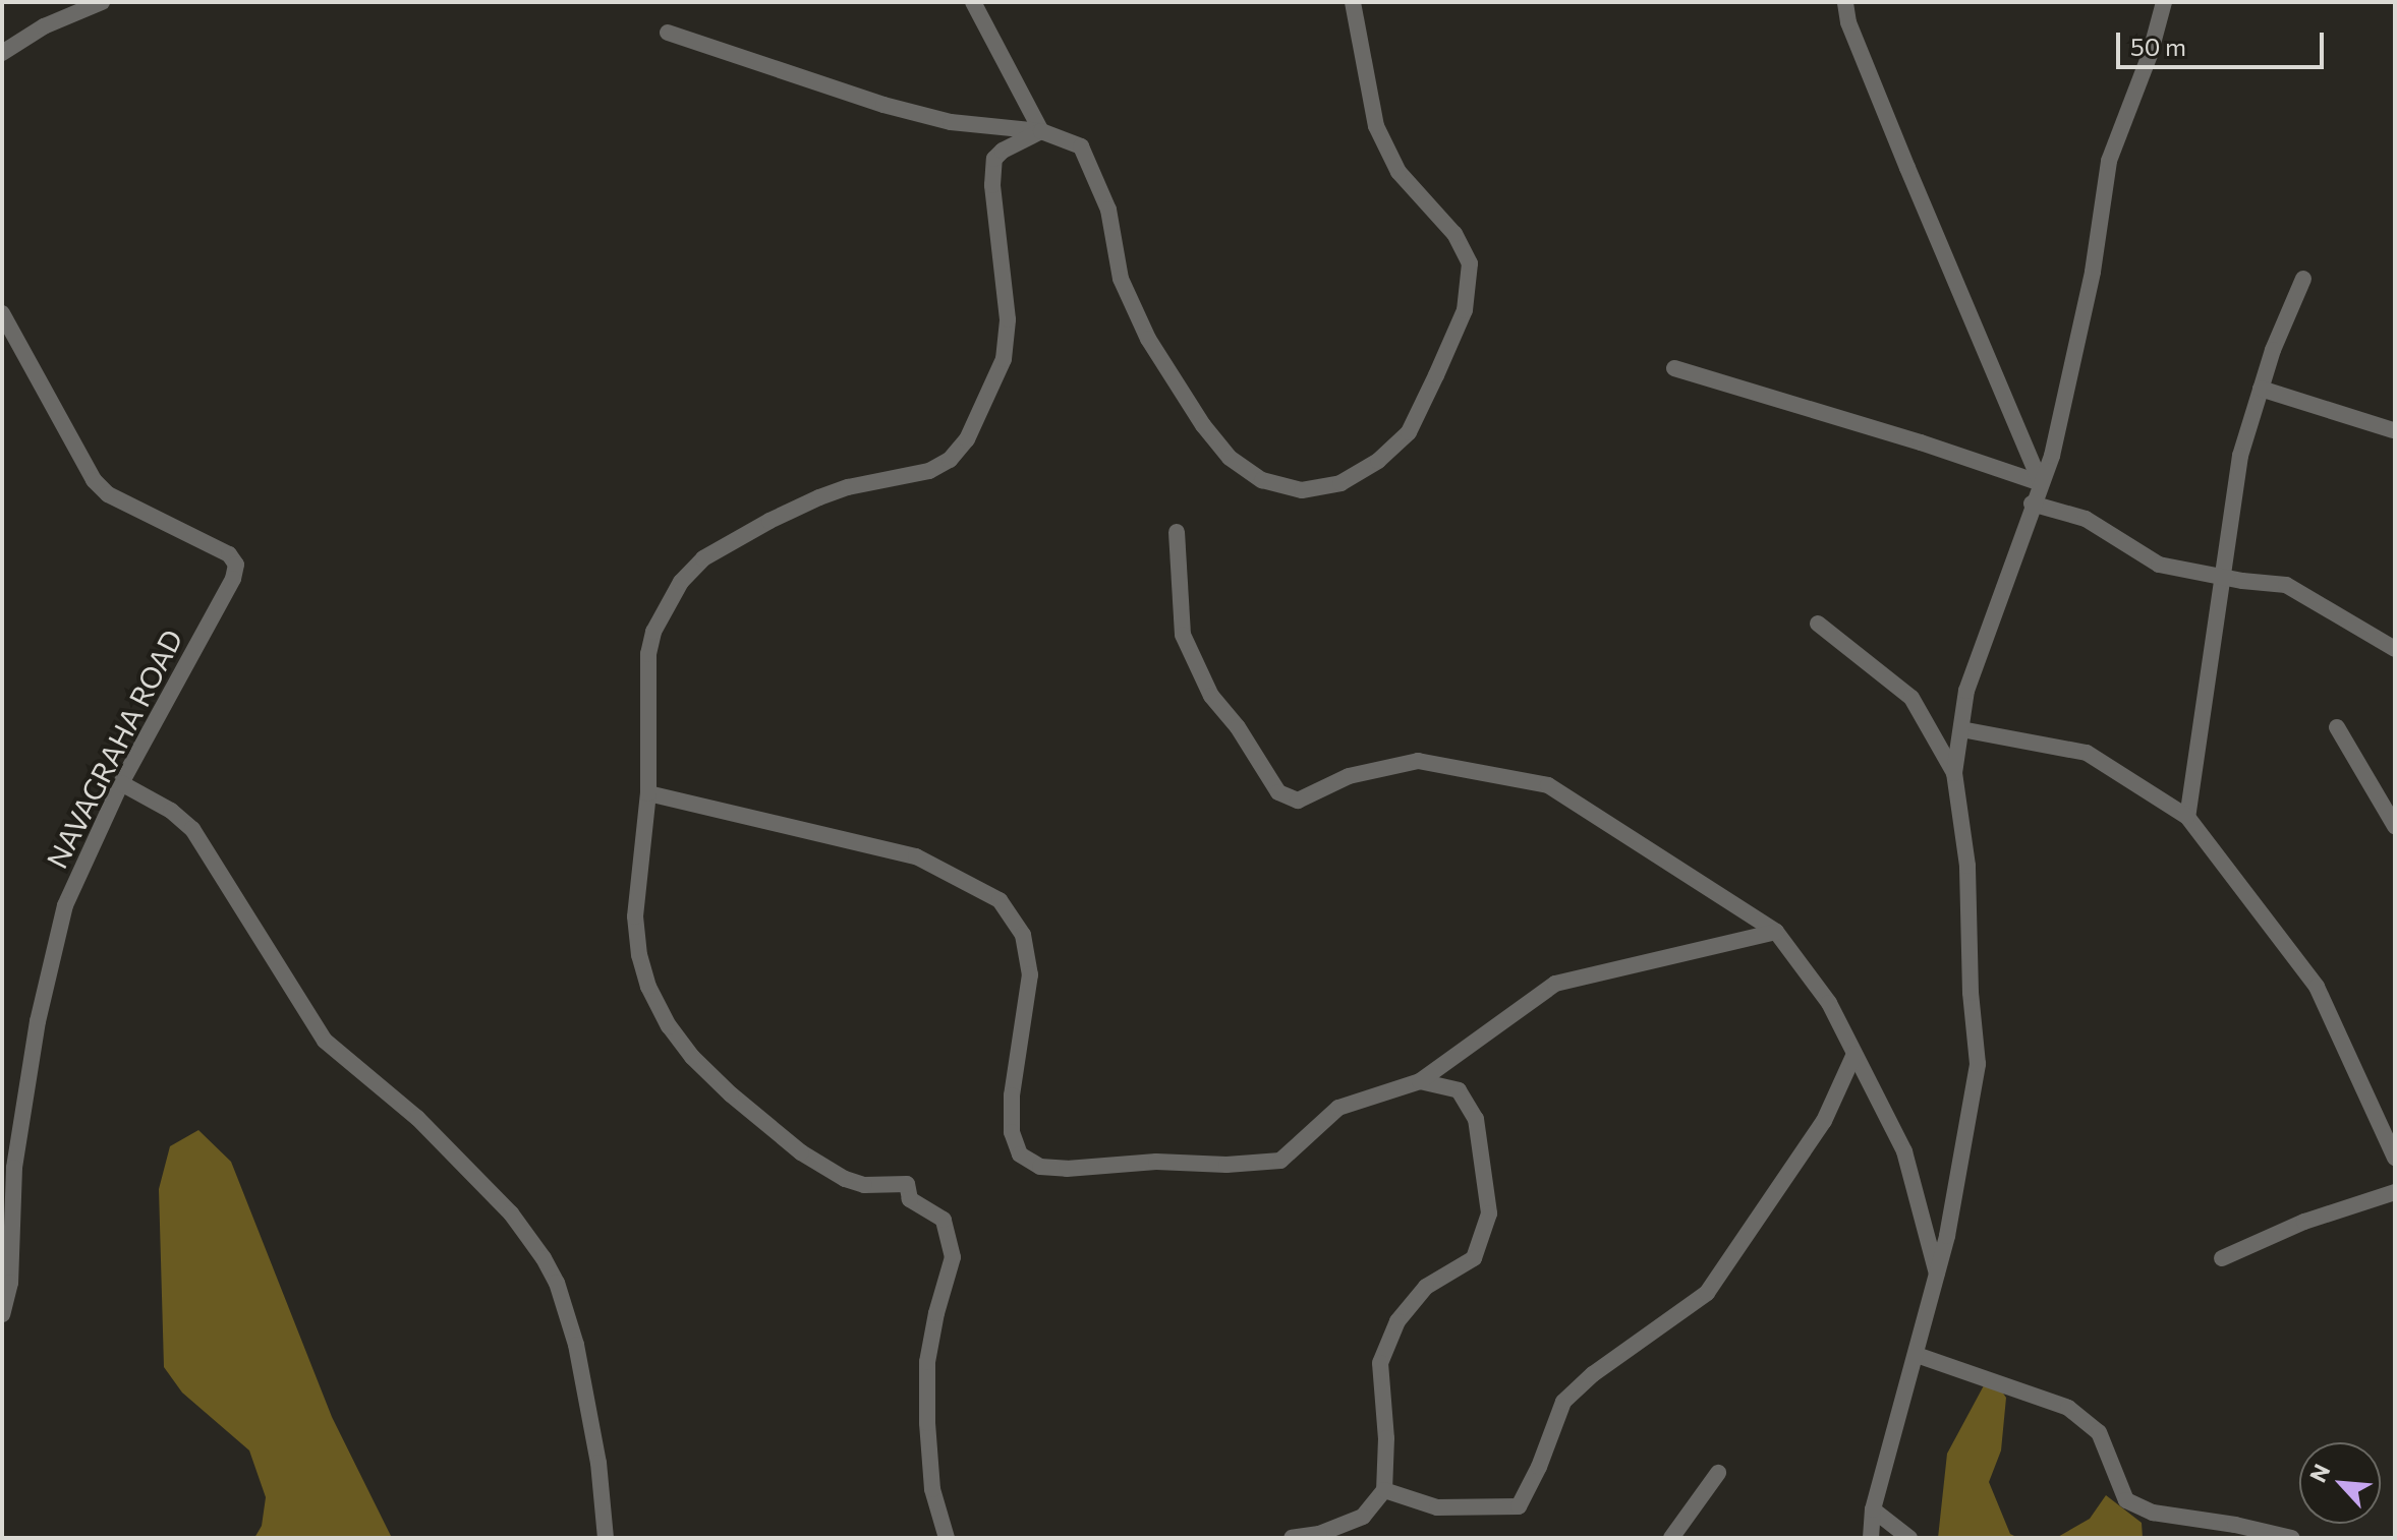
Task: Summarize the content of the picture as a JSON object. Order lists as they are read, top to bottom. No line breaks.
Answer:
{"streets":{"street":["NAVAGRAHA ROAD"]},"scale_bar":"50 m","north":"top left"}
